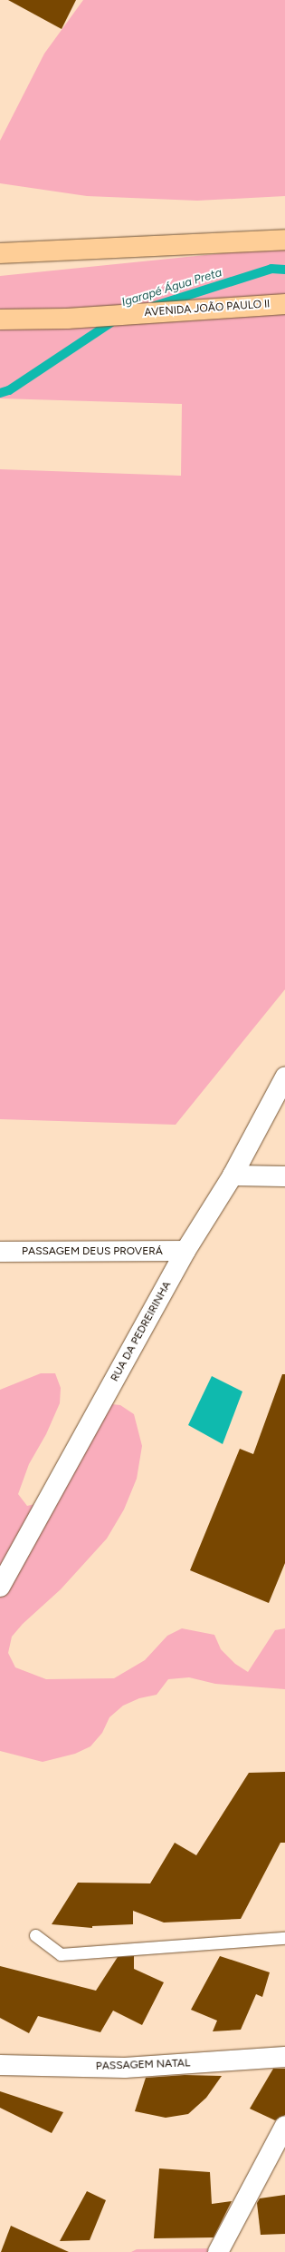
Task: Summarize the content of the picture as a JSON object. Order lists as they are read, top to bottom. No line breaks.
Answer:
{"streets":{"main road":["AVENIDA JOÃO PAULO II"],"street":["PASSAGEM DEUS PROVERÁ","RUA DA PEDREIRINHA","PASSAGEM NATAL"]},"crossings":[["PASSAGEM DEUS PROVERÁ","RUA DA PEDREIRINHA"]],"water":["Igarapé Água Preta"]}
